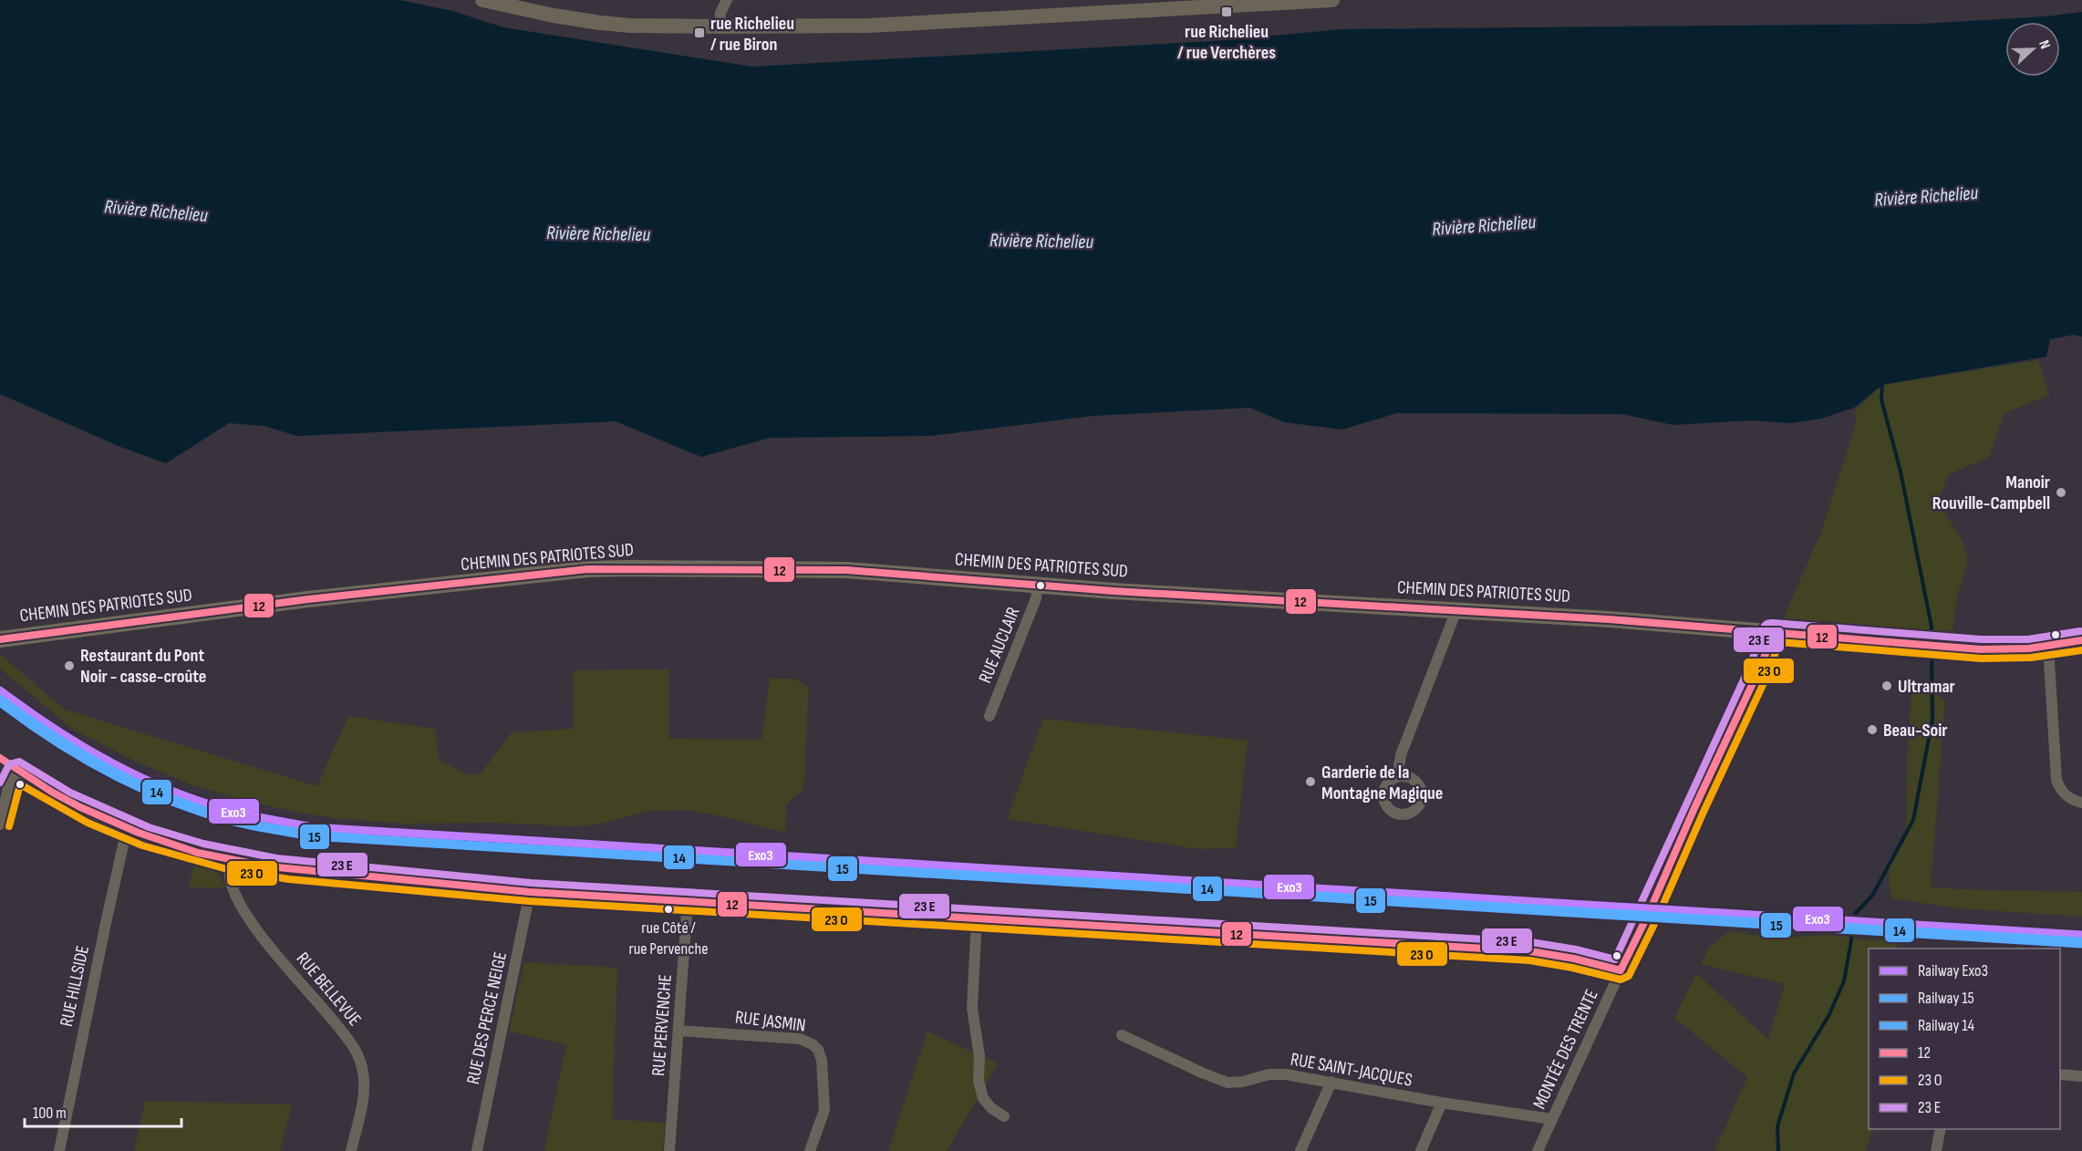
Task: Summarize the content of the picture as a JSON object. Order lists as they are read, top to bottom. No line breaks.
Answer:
{"streets":{"main road":["CHEMIN DES PATRIOTES SUD"],"street":["RUE AUCLAIR","RUE HILLSIDE","RUE BELLEVUE","RUE DES PERCE NEIGE","RUE JASMIN","RUE PERVENCHE","MONTÉE DES TRENTE","RUE SAINT-JACQUES"]},"crossings":[["CHEMIN DES PATRIOTES SUD","RUE AUCLAIR"],["CHEMIN DES PATRIOTES SUD","MONTÉE DES TRENTE"],["RUE JASMIN","RUE PERVENCHE"],["MONTÉE DES TRENTE","RUE SAINT-JACQUES"]],"water":["Rivière Richelieu"],"places":{"transit":["rue Richelieu / rue Verchères","rue Richelieu / rue Biron"],"other":["Manoir Rouville-Campbell","Restaurant du Pont Noir - casse-croûte","Ultramar","Beau-Soir","Garderie de la Montagne Magique","rue Côté / rue Pervenche"]},"lines":["transit line 12","rail line Exo3","rail line 14","rail line 15"],"legend":["Railway Exo3","Railway 15","Railway 14","12","23 O","23 E"],"scale_bar":"100 m","north":"right"}
